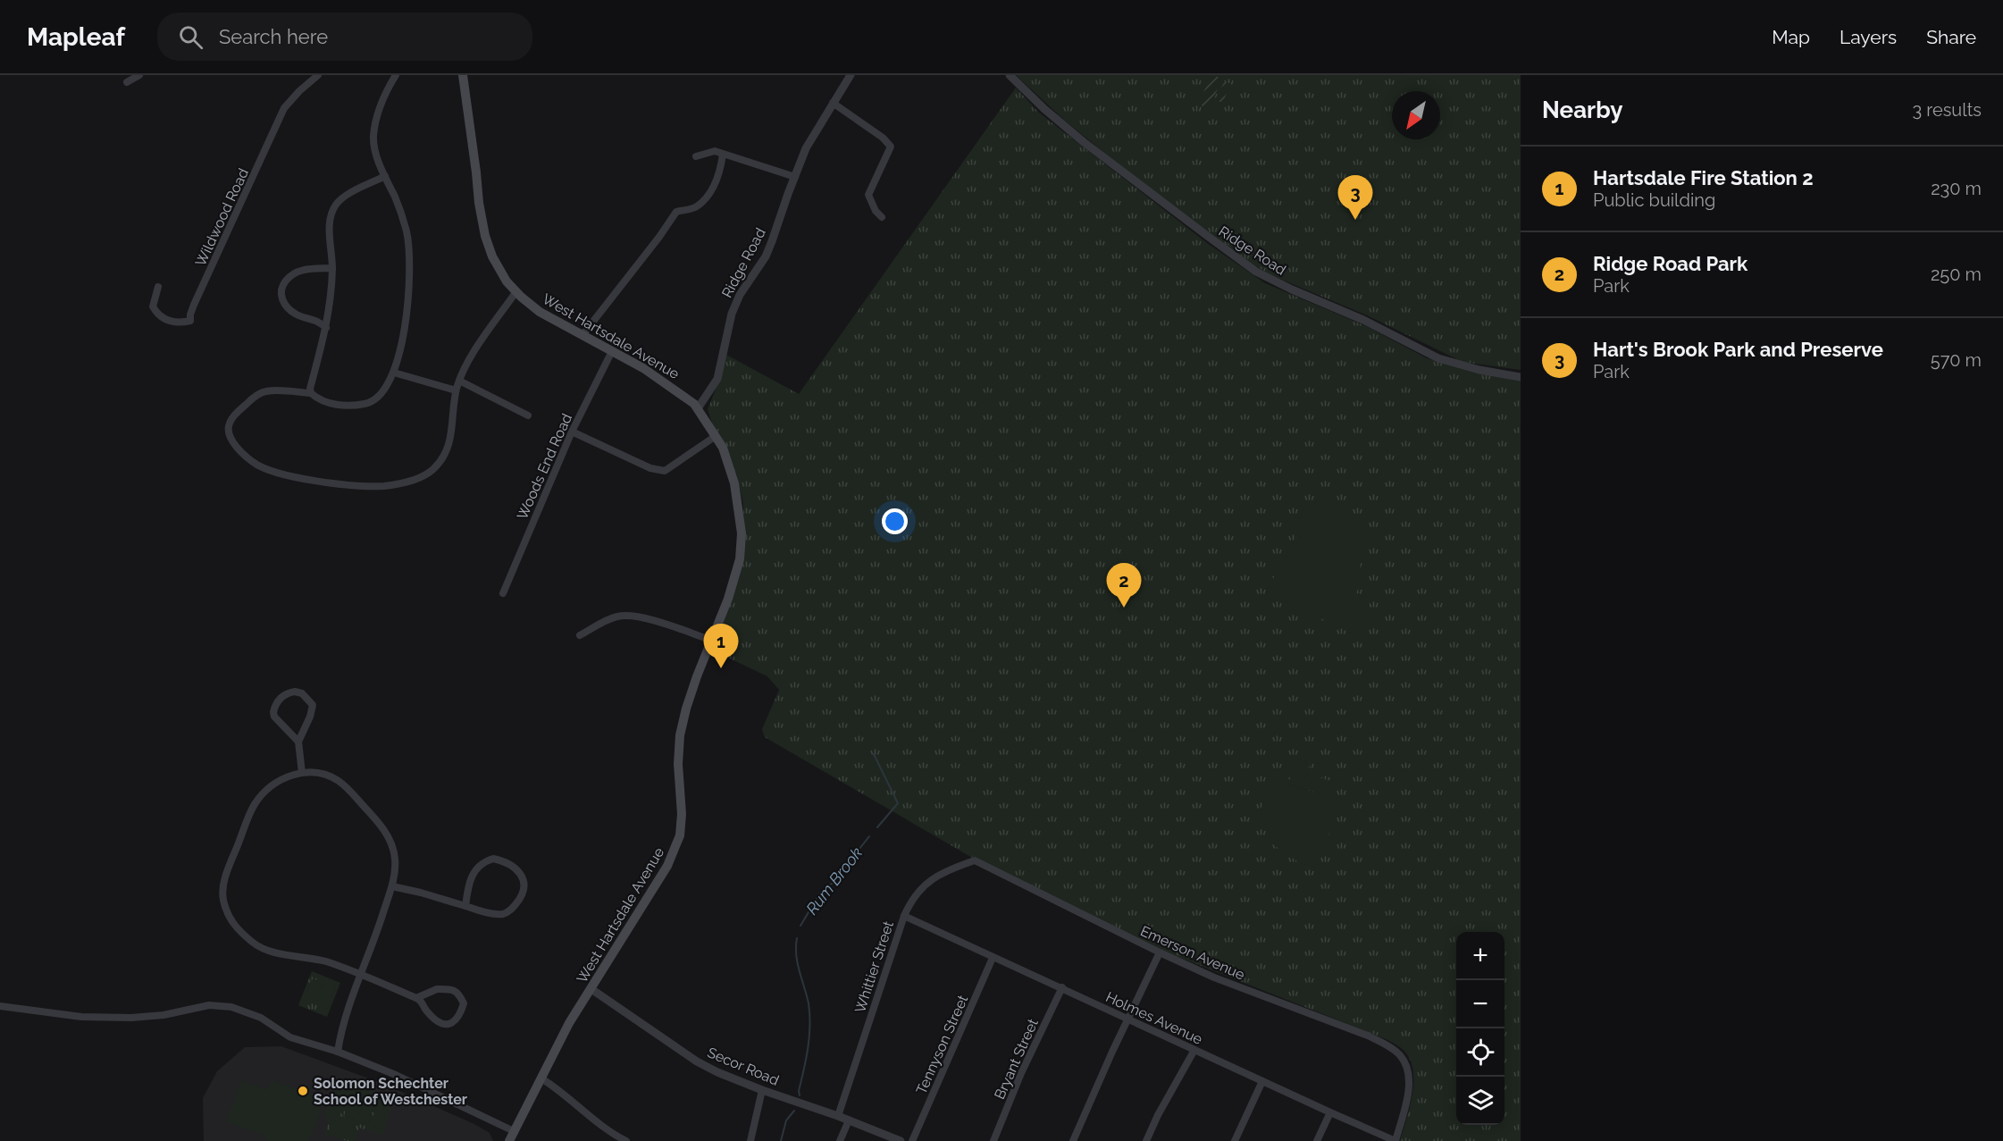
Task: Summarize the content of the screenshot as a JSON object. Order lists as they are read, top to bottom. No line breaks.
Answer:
{"streets":{"main road":["West Hartsdale Avenue"],"street":["Wildwood Road","Ridge Road","Woods End Road","Emerson Avenue","Whittier Street","Holmes Avenue","Tennyson Street","Bryant Street","Secor Road"]},"crossings":[["Ridge Road","West Hartsdale Avenue"],["West Hartsdale Avenue","Woods End Road"],["West Hartsdale Avenue","Secor Road"],["Emerson Avenue","Whittier Street"],["Emerson Avenue","Holmes Avenue"],["Whittier Street","Holmes Avenue"],["Whittier Street","Secor Road"],["Holmes Avenue","Tennyson Street"],["Holmes Avenue","Bryant Street"]],"water":["Rum Brook"],"places":["Solomon Schechter School of Westchester"],"north":"bottom left","page":{"header":"Mapleaf","search":"Search here","nav":["Map","Layers","Share"],"heading":["Nearby","3 results"],"list":[{"mark":"1","name":"Hartsdale Fire Station 2","note":"Public building","value":"230 m"},{"mark":"2","name":"Ridge Road Park","note":"Park","value":"250 m"},{"mark":"3","name":"Hart's Brook Park and Preserve","note":"Park","value":"570 m"}],"pins":["3","2","1"],"map_buttons":["+","−"]}}
